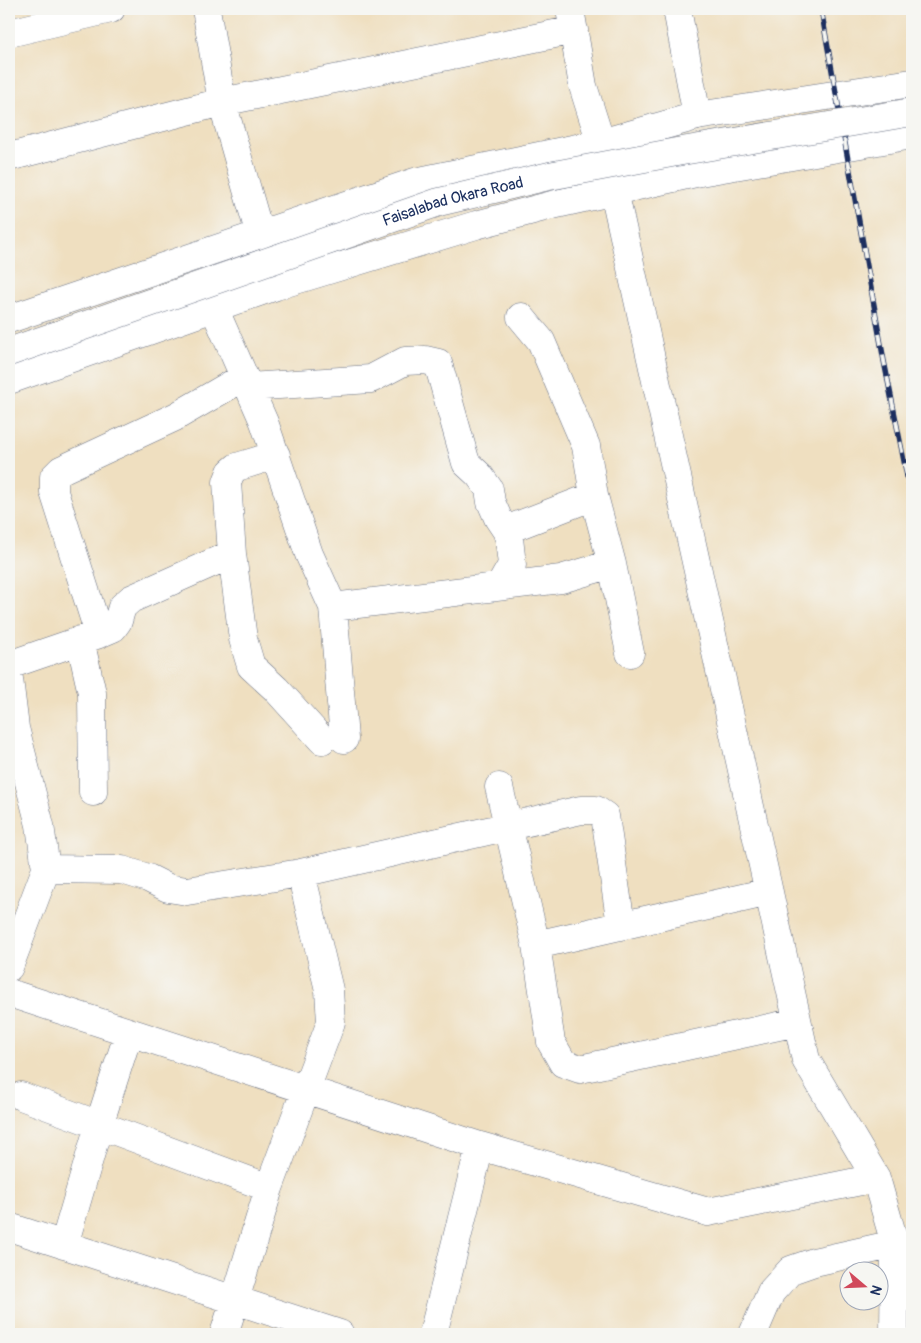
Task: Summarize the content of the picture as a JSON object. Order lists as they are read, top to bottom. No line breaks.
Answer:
{"streets":{"street":["Faisalabad Okara Road"]},"north":"right"}
